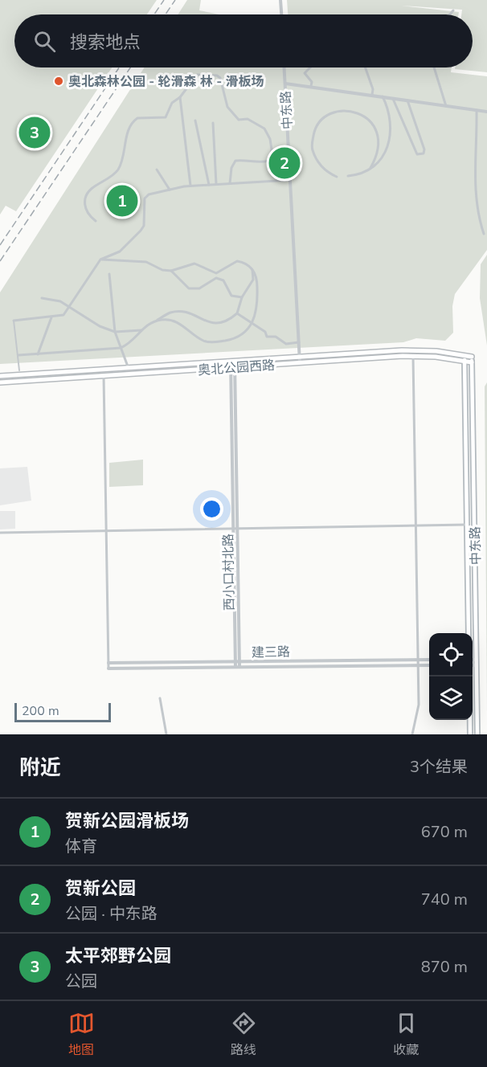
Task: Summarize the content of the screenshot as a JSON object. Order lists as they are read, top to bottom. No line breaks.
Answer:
{"streets":{"main road":["中东路","奥北公园西路"],"street":["西小口村北路","建三路"]},"crossings":[["中东路","奥北公园西路"],["奥北公园西路","西小口村北路"],["西小口村北路","建三路"]],"places":["奥北森林公园 - 轮滑森 林 - 滑板场"],"scale_bar":"200 m","page":{"search":"搜索地点","pins":["3","2","1"],"scale":"200 m","heading":["附近","3个结果"],"list":[{"mark":"1","name":"贺新公园滑板场","note":"体育","value":"670 m"},{"mark":"2","name":"贺新公园","note":"公园 · 中东路","value":"740 m"},{"mark":"3","name":"太平郊野公园","note":"公园","value":"870 m"}],"nav":["地图","路线","收藏"]}}
